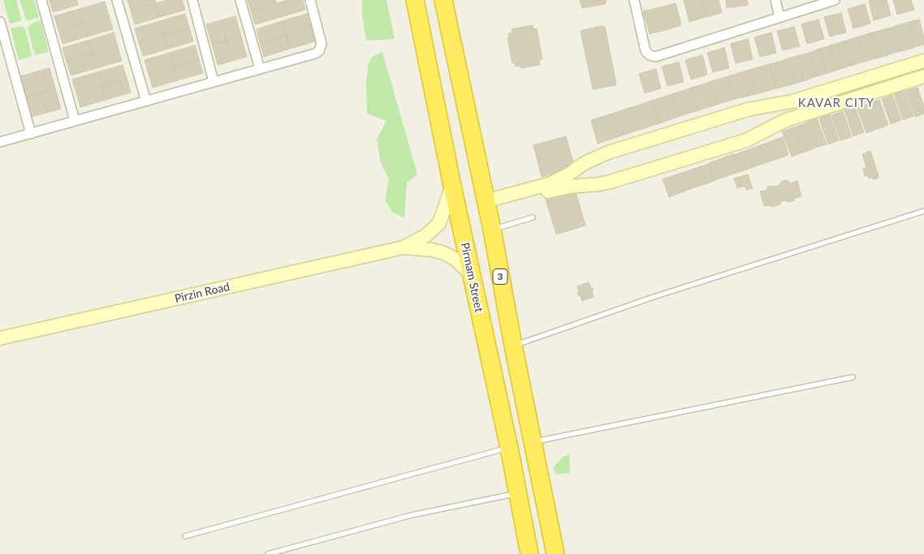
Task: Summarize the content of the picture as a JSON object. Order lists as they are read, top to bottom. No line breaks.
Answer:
{"streets":{"highway":["3","Pirmam Street"],"street":["Pirzin Road"]},"districts":["KAVAR CITY"]}
